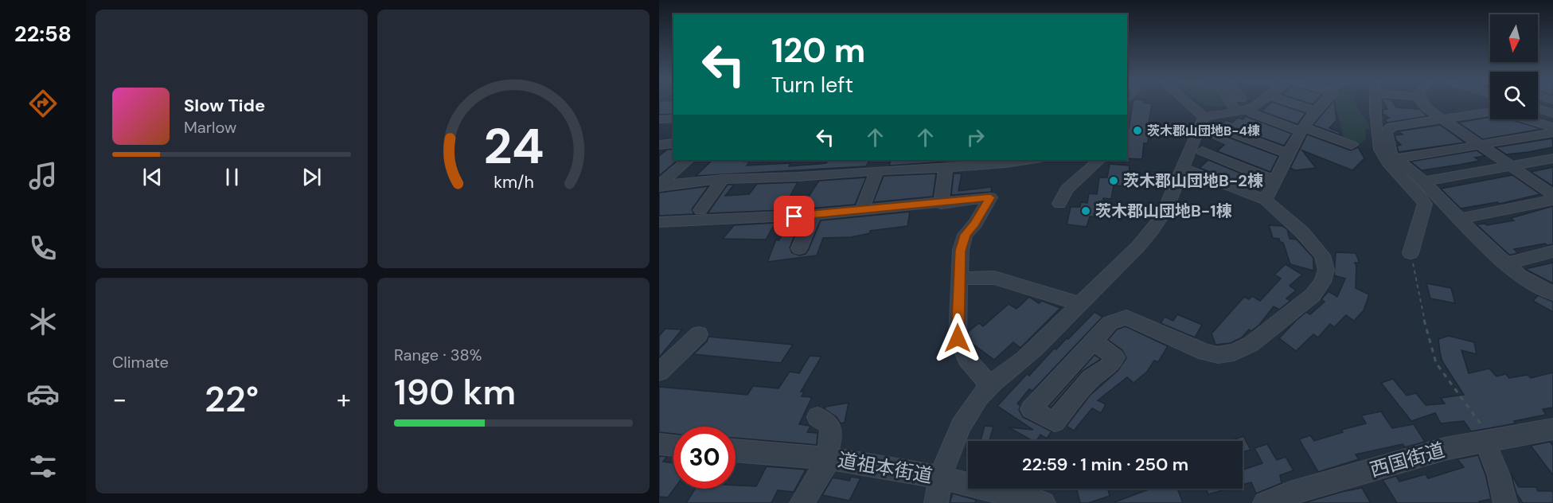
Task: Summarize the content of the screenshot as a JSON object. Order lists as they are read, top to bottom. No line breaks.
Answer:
{"streets":{"street":["西国街道","道祖本街道"]},"places":["茨木郡山団地B-4棟","茨木郡山団地B-2棟","茨木郡山団地B-1棟"],"north":"bottom","page":{"tabs":"22:58","turn":["120 m","Turn left"],"song":["Slow Tide","Marlow"],"tile":["Climate",["Range · 38%","190 km"]],"heat":["−","22°","+"],"limit":"30","trip":"22:59 · 1 min · 250 m","gauge":["24","km/h"]}}
